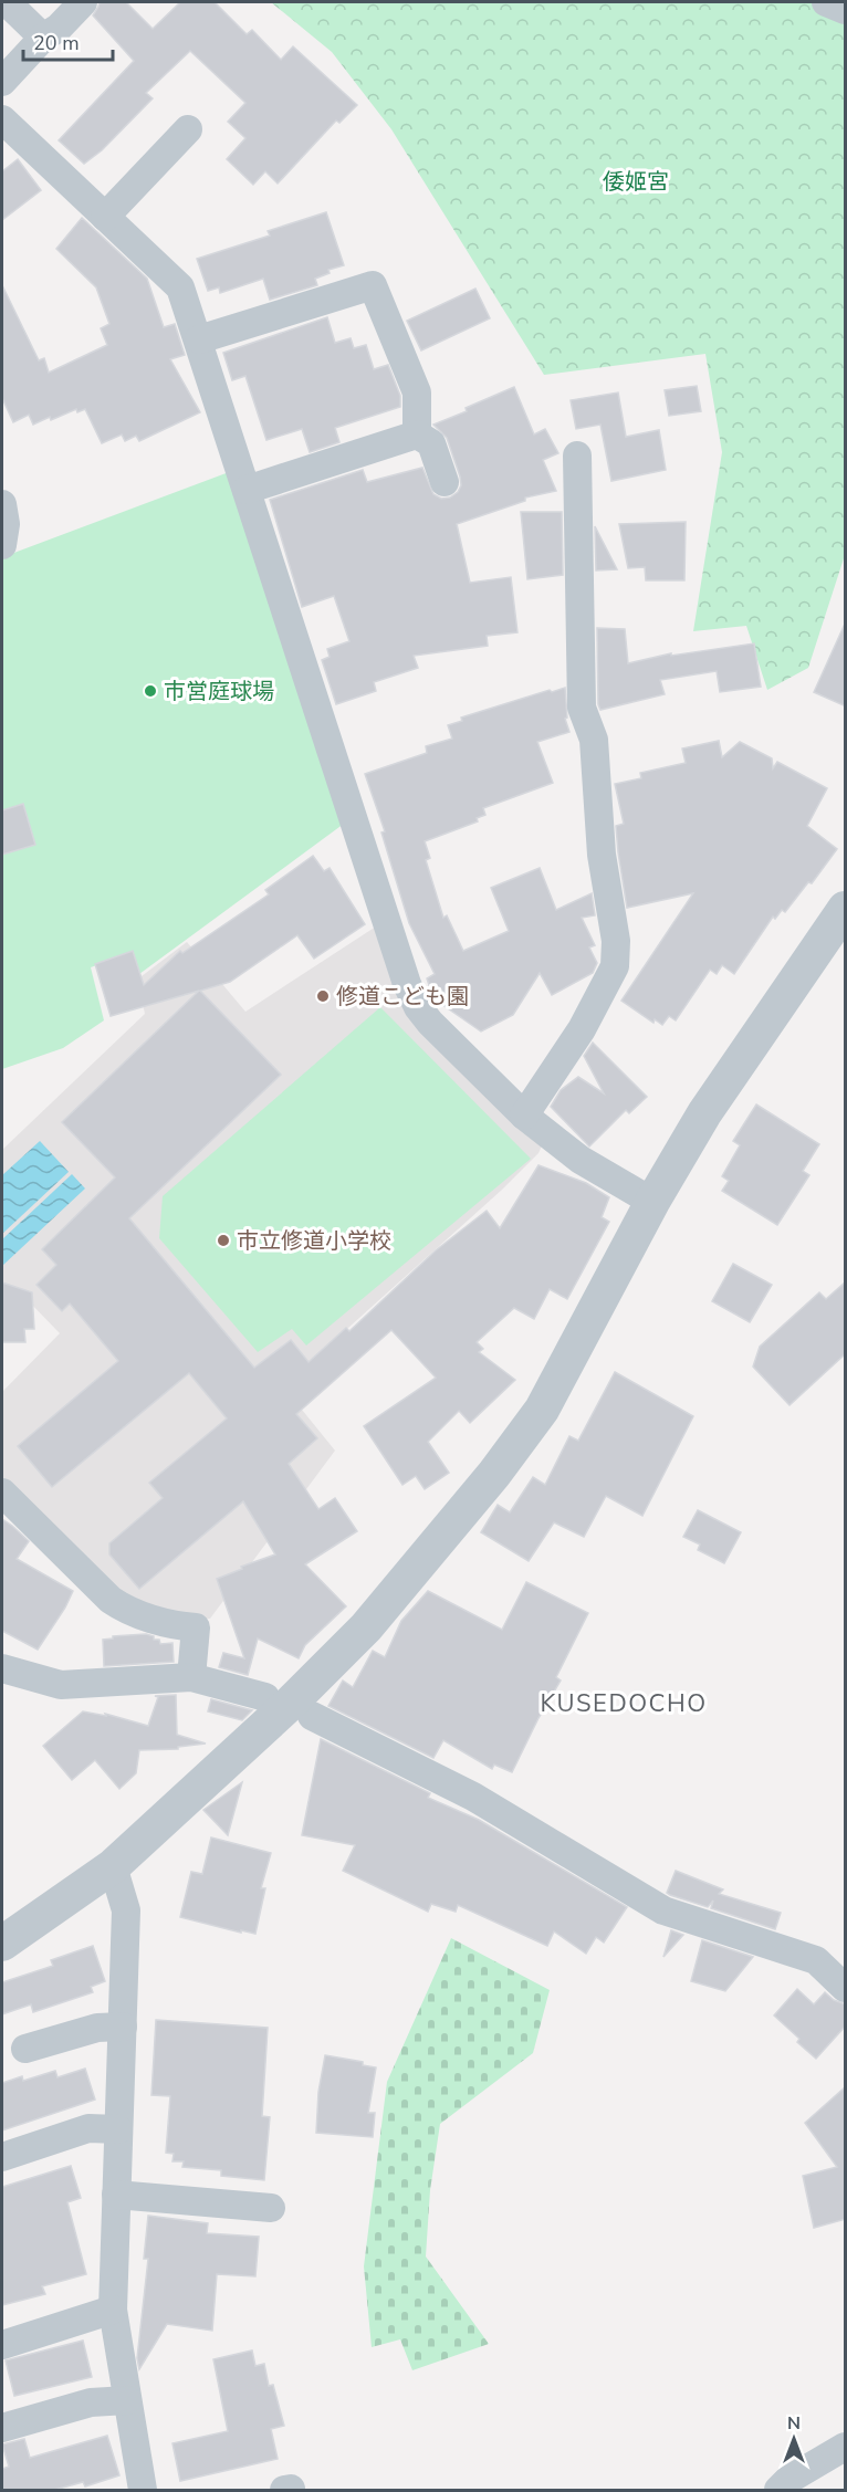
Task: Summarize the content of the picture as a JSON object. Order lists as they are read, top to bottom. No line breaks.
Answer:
{"districts":["KUSEDOCHO"],"parks":["倭姬宮"],"places":["市営庭球場","修道こども園","市立修道小学校"],"scale_bar":"20 m","north":"top"}
